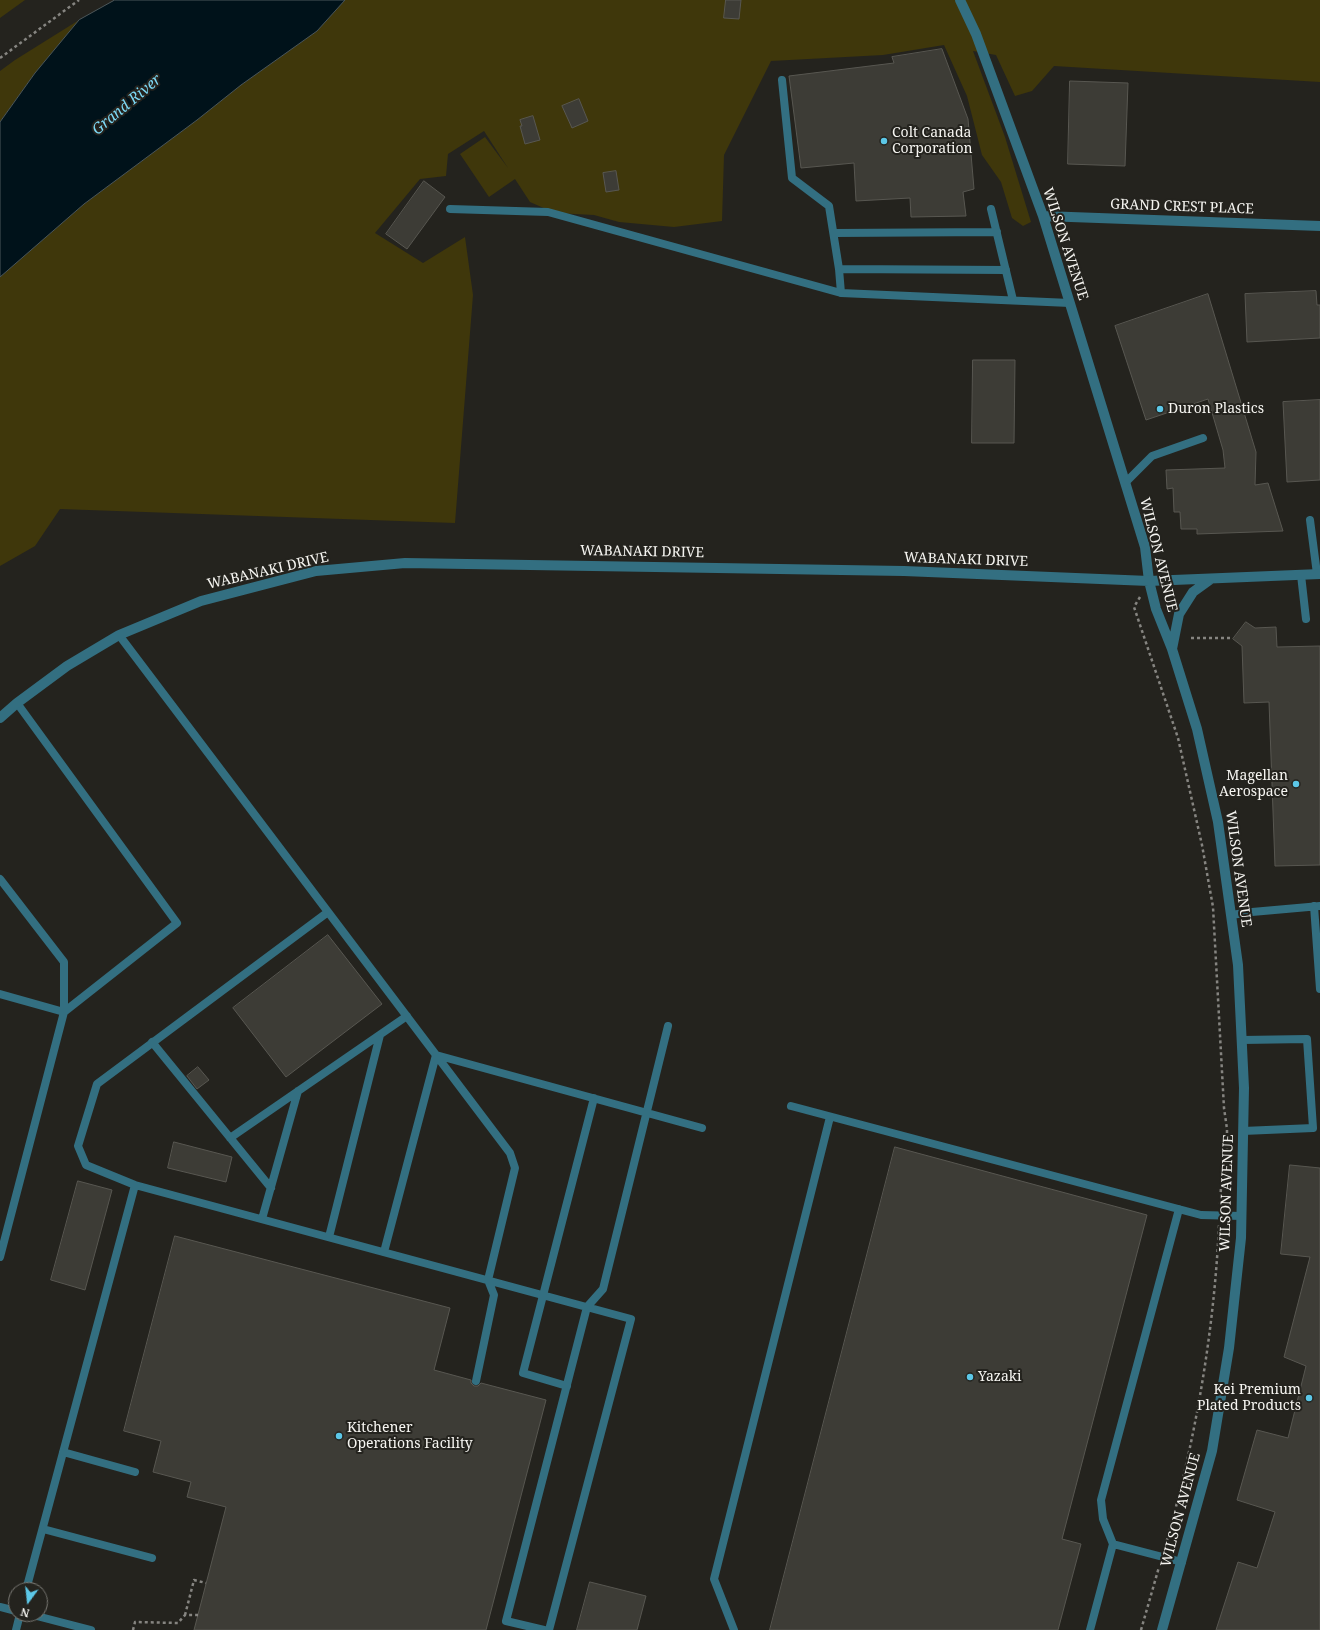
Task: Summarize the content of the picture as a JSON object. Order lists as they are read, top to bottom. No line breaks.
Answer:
{"streets":{"street":["GRAND CREST PLACE","WILSON AVENUE","WABANAKI DRIVE"]},"crossings":[["GRAND CREST PLACE","WILSON AVENUE"],["WILSON AVENUE","WABANAKI DRIVE"]],"water":["Grand River"],"places":["Colt Canada Corporation","Duron Plastics","Magellan Aerospace","Yazaki","Kei Premium Plated Products","Kitchener Operations Facility"],"north":"bottom"}
